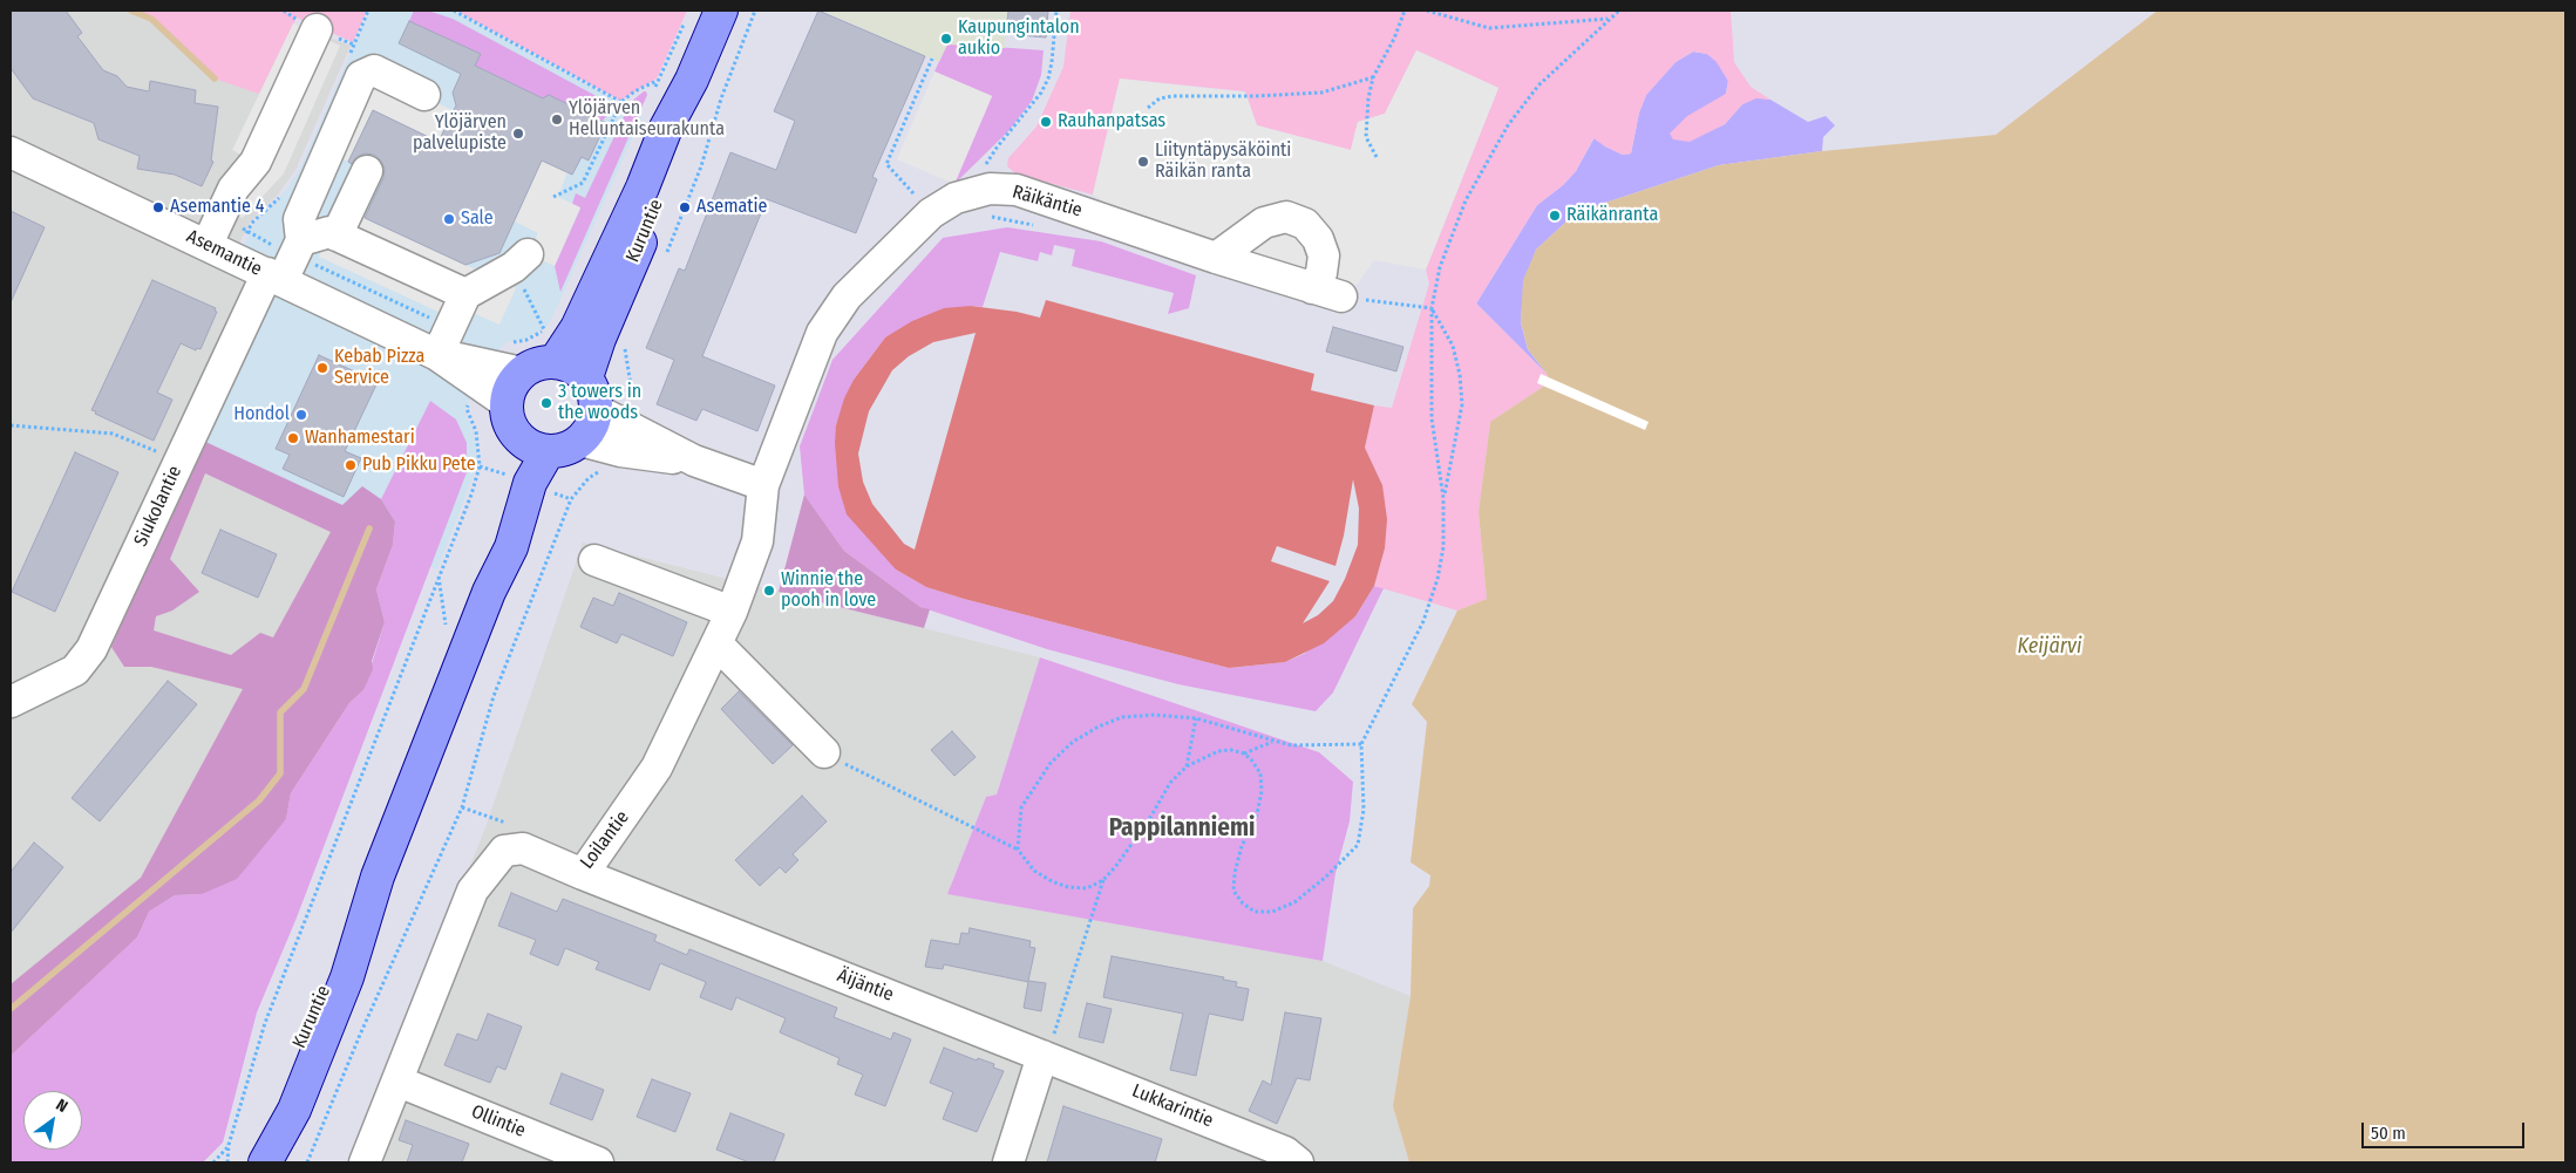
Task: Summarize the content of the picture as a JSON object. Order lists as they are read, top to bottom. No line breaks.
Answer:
{"streets":{"main road":["Kuruntie"],"street":["Räikäntie","Asemantie","Siukolantie","Loilantie","Äijäntie","Lukkarintie","Ollintie"]},"crossings":[["Räikäntie","Loilantie"],["Kuruntie","Asemantie"],["Asemantie","Siukolantie"],["Loilantie","Äijäntie"],["Loilantie","Ollintie"],["Äijäntie","Lukkarintie"]],"districts":["Pappilanniemi"],"water":["Keijärvi"],"places":["Kaupungintalon aukio","Ylöjärven Helluntaiseurakunta","Rauhanpatsas","Ylöjärven palvelupiste","Liityntäpysäköinti Räikän ranta","Asemantie 4","Asematie","Räikänranta","Sale","Kebab Pizza Service","3 towers in the woods","Hondol","Wanhamestari","Pub Pikku Pete","Winnie the pooh in love"],"scale_bar":"50 m","north":"top right"}
